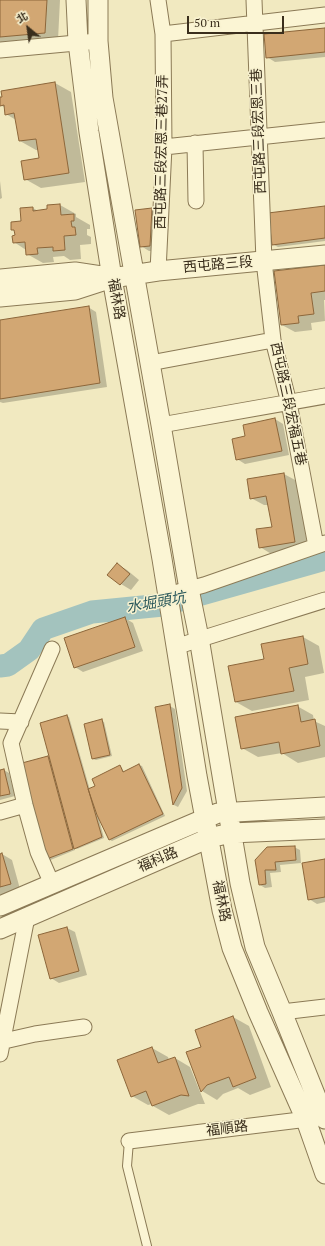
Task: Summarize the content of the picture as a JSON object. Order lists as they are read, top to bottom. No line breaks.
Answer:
{"streets":{"street":["西屯路三段宏恩三巷","西屯路三段宏恩三巷27弄","西屯路三段","福林路","西屯路三段宏福五巷","福科路","福順路"]},"crossings":[["西屯路三段宏恩三巷","西屯路三段"],["西屯路三段宏恩三巷","西屯路三段宏福五巷"],["西屯路三段宏恩三巷27弄","西屯路三段"],["西屯路三段","福林路"],["西屯路三段","西屯路三段宏福五巷"],["福林路","福科路"],["福林路","福順路"]],"water":["水堀頭坑"],"scale_bar":"50 m","north":"top left"}
